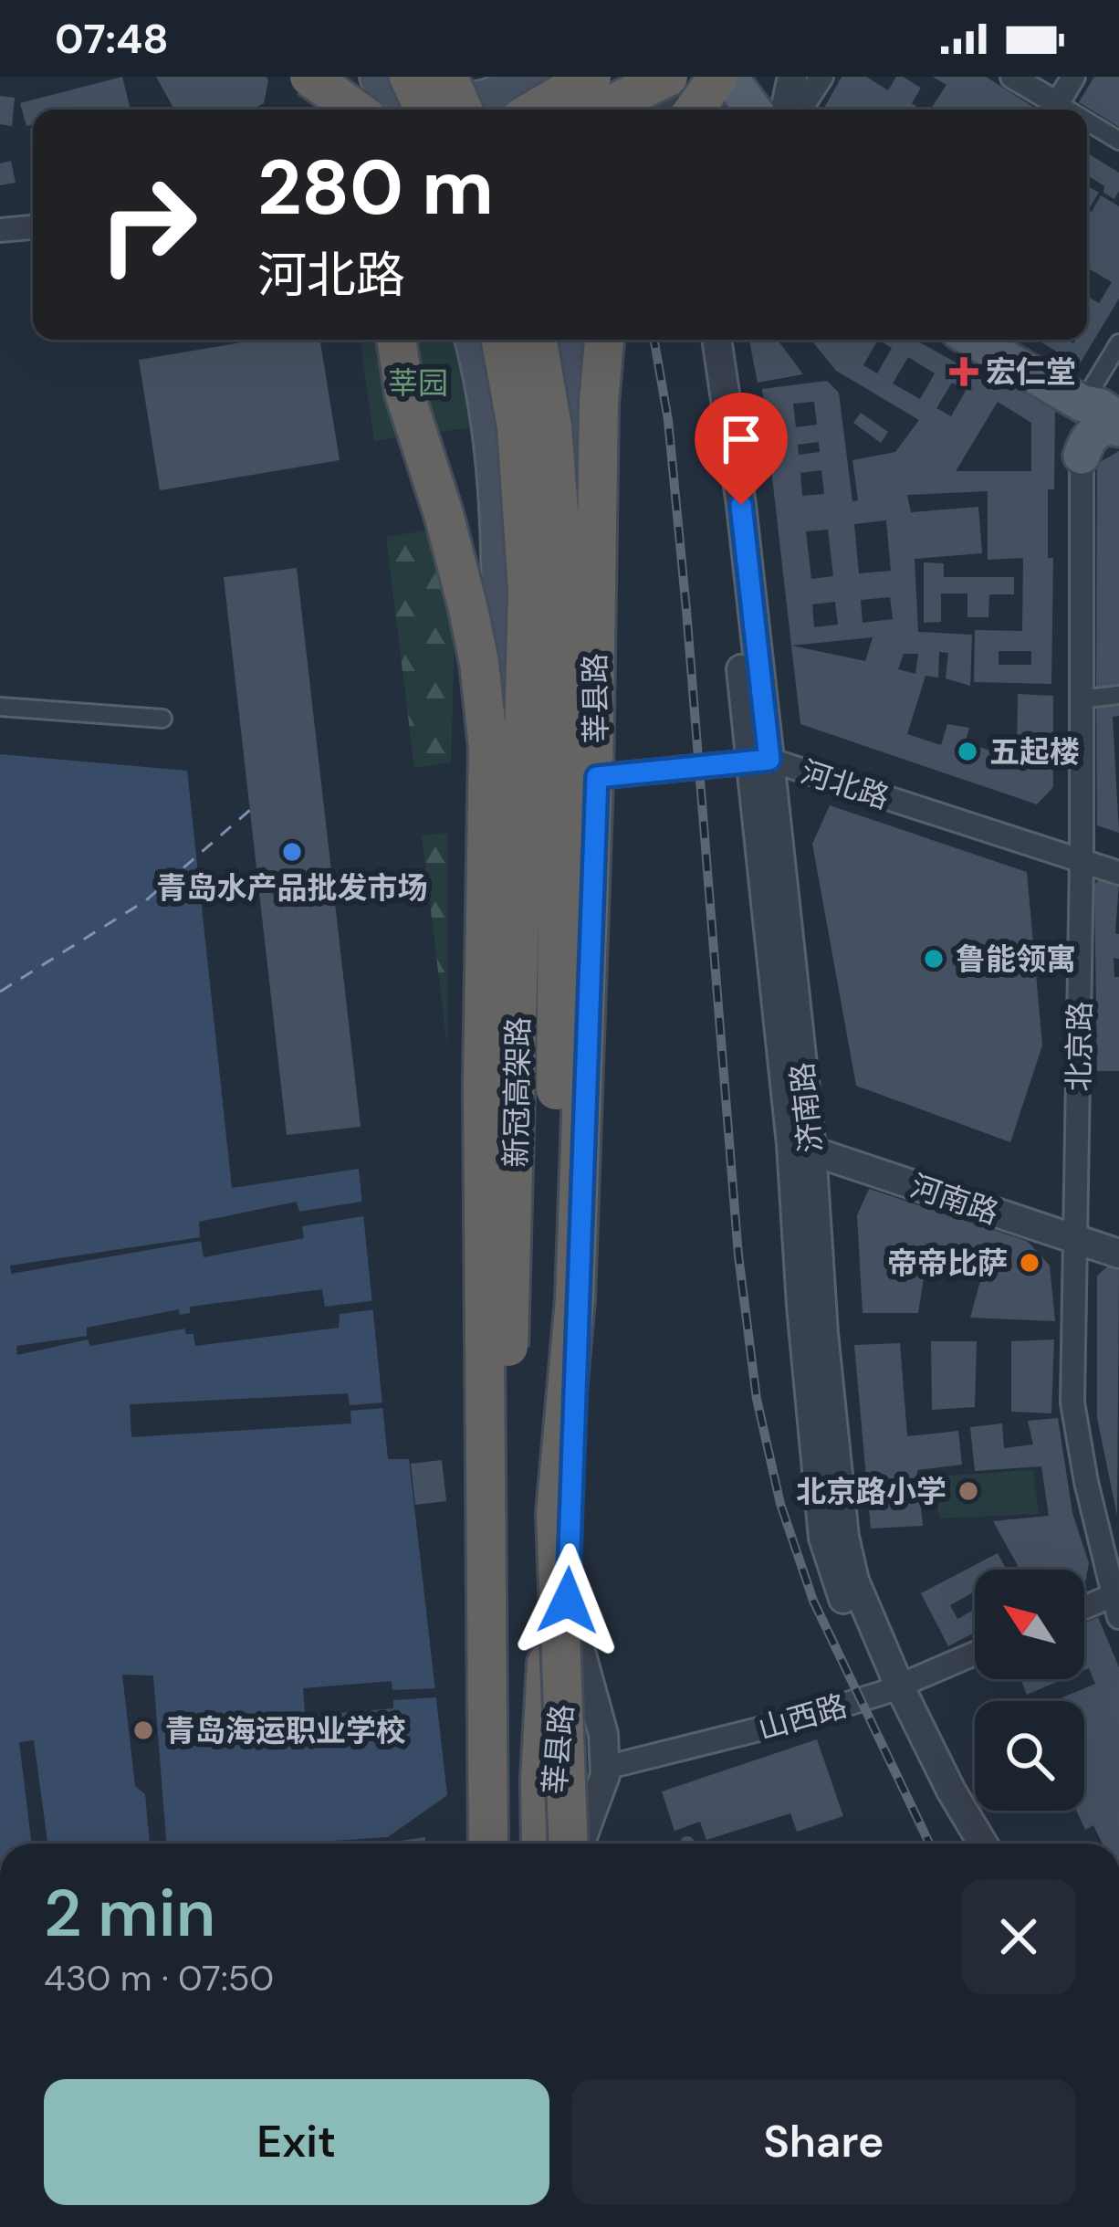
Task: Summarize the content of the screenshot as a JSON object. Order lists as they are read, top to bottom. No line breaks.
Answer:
{"streets":{"highway":["新冠高架路"],"main road":["莘县路"],"street":["河北路","北京路","济南路","河南路","山西路"]},"crossings":[["莘县路","河北路"],["河北路","北京路"],["河北路","济南路"],["北京路","河南路"],["济南路","河南路"],["济南路","山西路"]],"parks":["莘园"],"places":{"health":["宏仁堂"],"other":["五起楼","青岛水产品批发市场","鲁能领寓","帝帝比萨","北京路小学","青岛海运职业学校"]},"north":"top left","page":{"status":"07:48","turn":["280 m","河北路"],"heading":["2 min","430 m · 07:50"],"buttons":["Exit","Share"]}}
